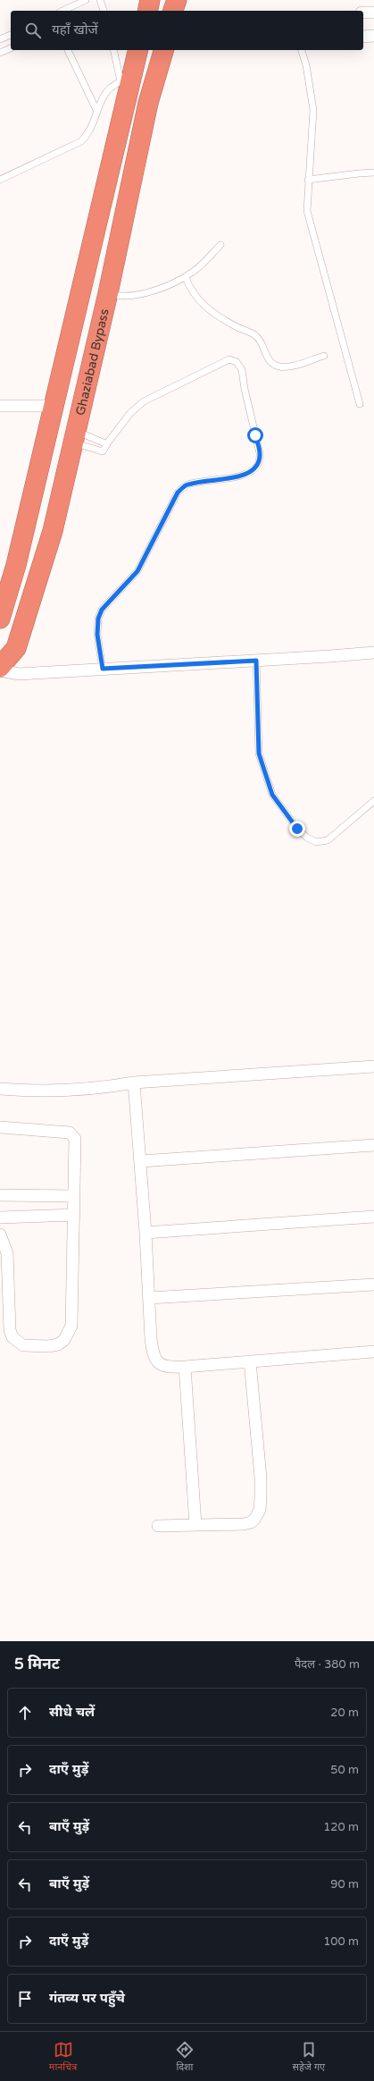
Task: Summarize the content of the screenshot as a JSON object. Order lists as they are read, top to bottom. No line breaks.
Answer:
{"streets":{"highway":["Ghaziabad Bypass"]},"page":{"search":"यहाँ खोजें","heading":["5 मिनट","पैदल · 380 m"],"list":[["सीधे चलें","20 m"],["दाएँ मुड़ें","50 m"],["बाएँ मुड़ें","120 m"],["बाएँ मुड़ें","90 m"],["दाएँ मुड़ें","100 m"],"गंतव्य पर पहुँचे"],"nav":["मानचित्र","दिशा","सहेजे गए"]}}
